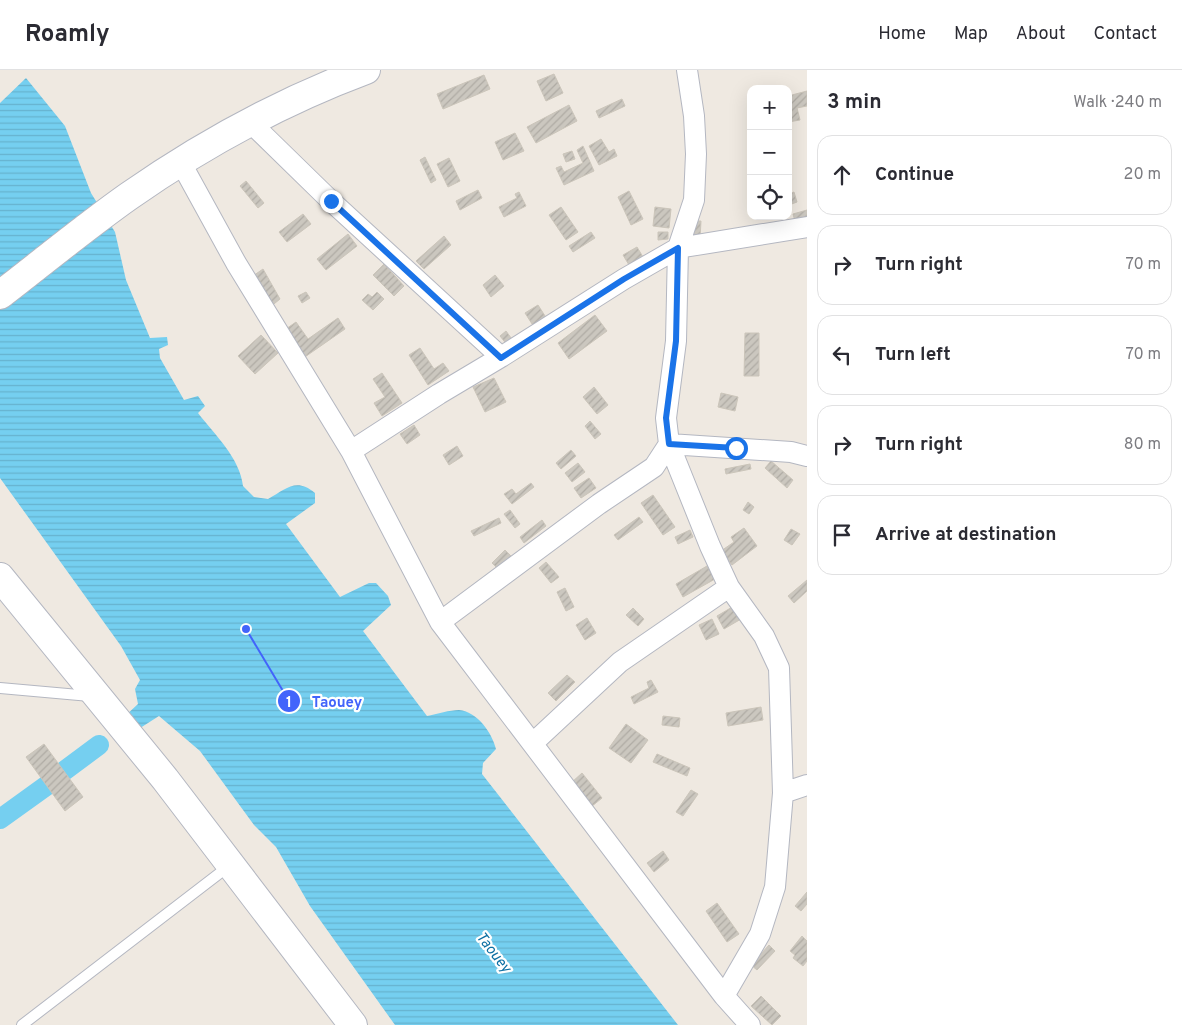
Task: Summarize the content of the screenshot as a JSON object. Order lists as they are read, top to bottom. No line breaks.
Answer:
{"water":["Taouey"],"places":["Taouey"],"page":{"header":"Roamly","nav":["Home","Map","About","Contact"],"heading":["3 min","Walk · 240 m"],"map_buttons":["+","−"],"list":[["Continue","20 m"],["Turn right","70 m"],["Turn left","70 m"],["Turn right","80 m"],"Arrive at destination"]}}
